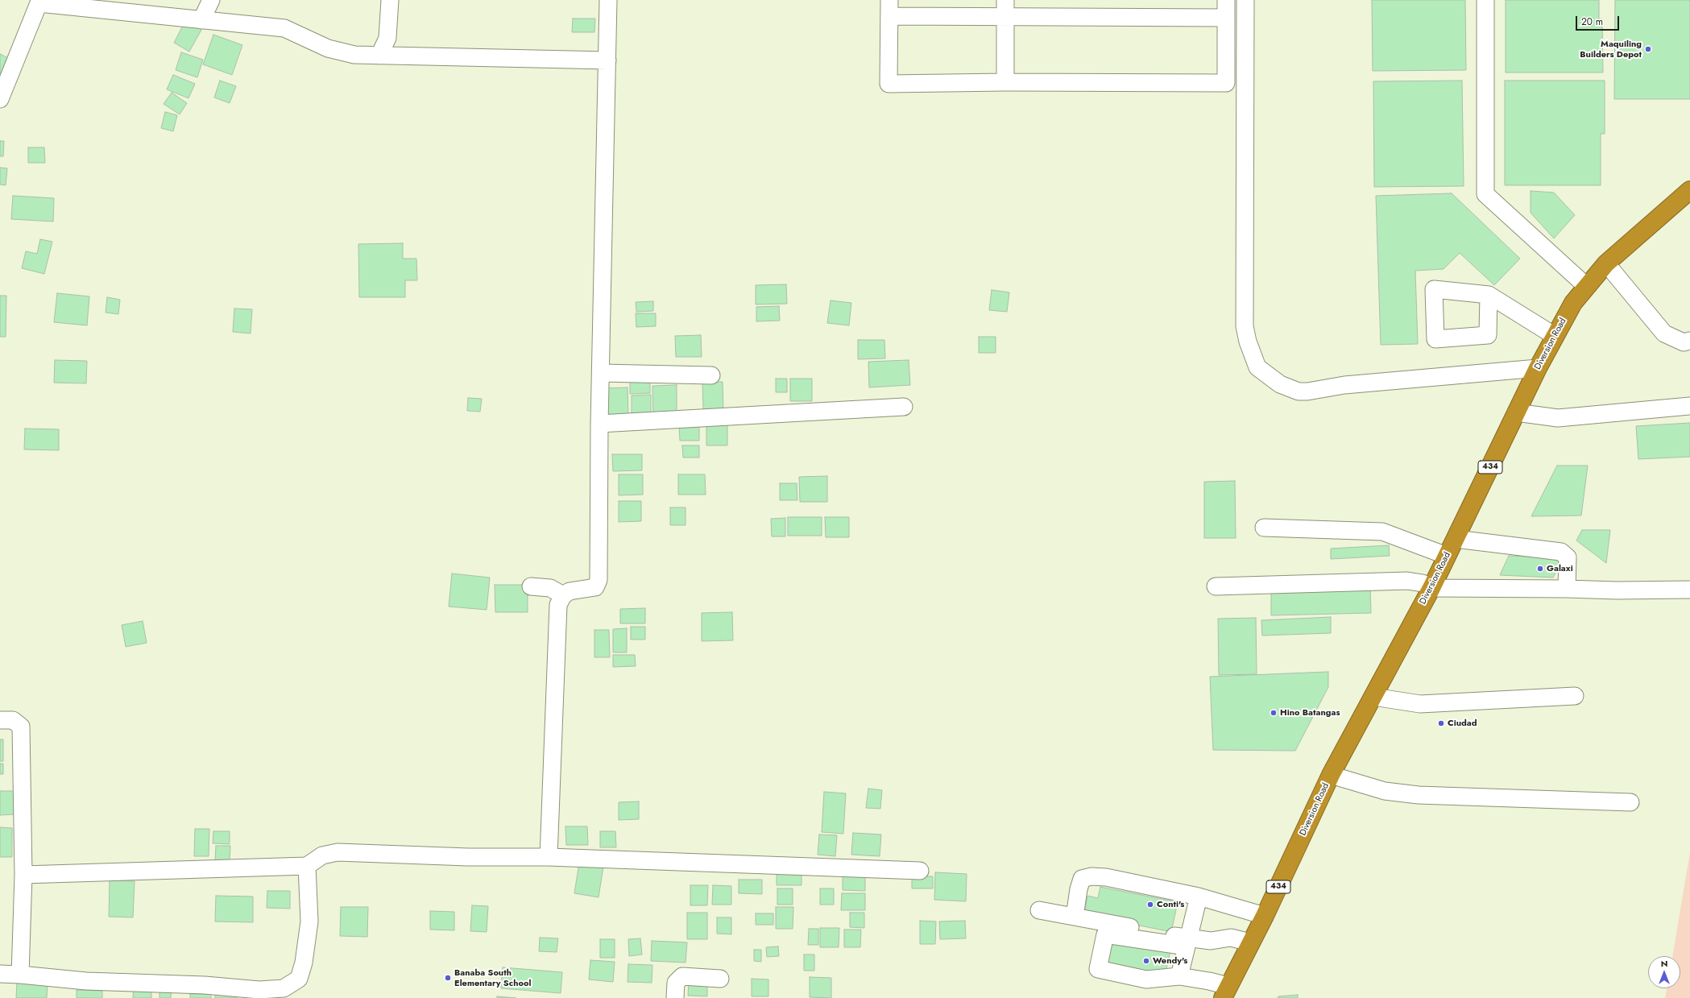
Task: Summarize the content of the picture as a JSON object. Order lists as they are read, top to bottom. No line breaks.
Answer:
{"streets":{"highway":["Diversion Road","434"]},"places":["Maquiling Builders Depot","Galaxi","Hino Batangas","Ciudad","Conti's","Wendy's","Banaba South Elementary School"],"scale_bar":"20 m","north":"top"}
